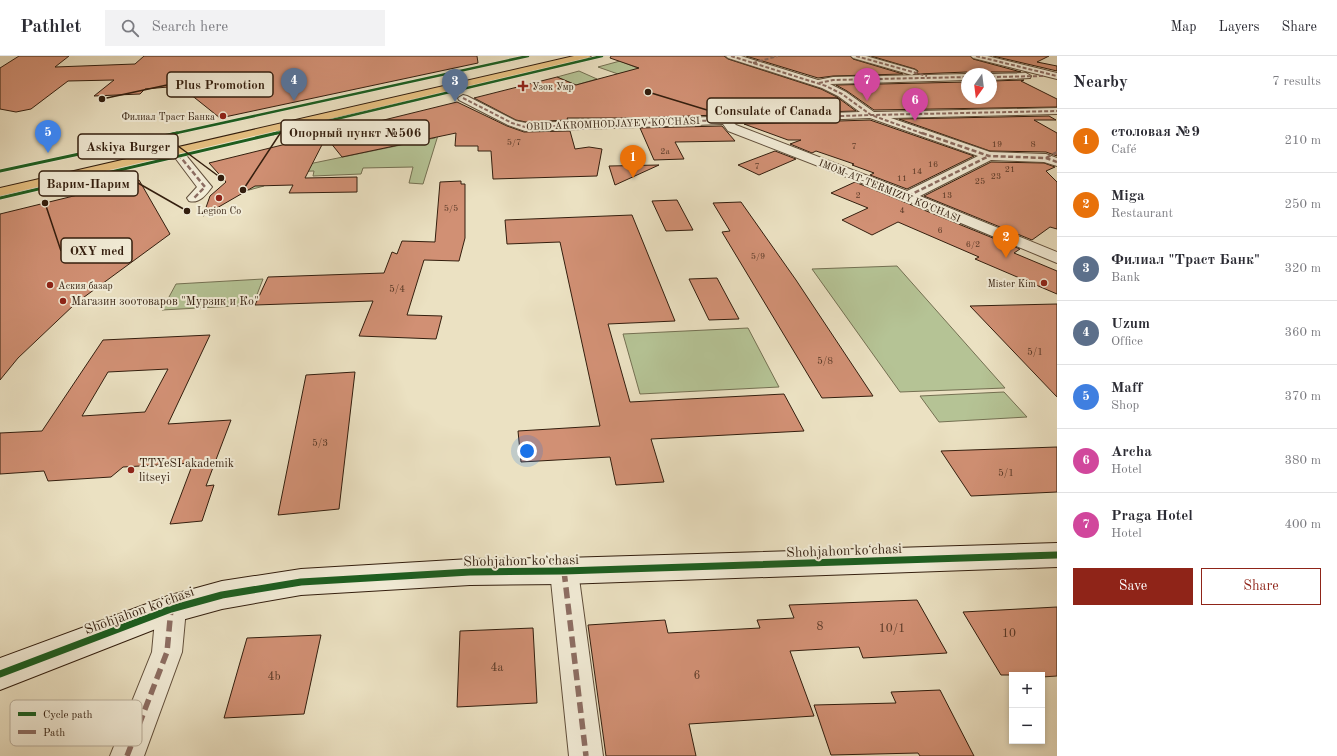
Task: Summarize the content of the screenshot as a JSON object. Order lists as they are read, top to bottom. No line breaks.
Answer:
{"streets":{"street":["OBID AKROMHODJAYEV KO'CHASI","IMOM-AT-TERMIZIY KO'CHASI","Shohjahon koʻchasi"]},"crossings":[["OBID AKROMHODJAYEV KO'CHASI","IMOM-AT-TERMIZIY KO'CHASI"]],"places":{"health":["Узок Умр"],"other":["Consulate of Canada","Plus Promotion","Филиал Траст Банка","Askiya Burger","Опорный пункт №506","Legion Co","OXY med","Варим-Парим","Mister Kim","Аския базар","Магазин зоотоваров \"Мурзик и Ко\"","TTYeSI akademik litseyi"]},"house_numbers":["5/7","19","8","7","2a","16","7","21","14","23","11","25","2","13","5/5","4","6","6/2","5/9","5/4","5/1","5/8","5/3","5/1","8","10/1","10","4а","6","4b"],"legend":["Cycle path","Path"],"north":"bottom","page":{"header":"Pathlet","search":"Search here","nav":["Map","Layers","Share"],"heading":["Nearby","7 results"],"pins":["4","7","3","6","5","1","2"],"list":[{"mark":"1","name":"столовая №9","note":"Café","value":"210 m"},{"mark":"2","name":"Miga","note":"Restaurant","value":"250 m"},{"mark":"3","name":"Филиал \"Траст Банк\"","note":"Bank","value":"320 m"},{"mark":"4","name":"Uzum","note":"Office","value":"360 m"},{"mark":"5","name":"Maff","note":"Shop","value":"370 m"},{"mark":"6","name":"Archa","note":"Hotel","value":"380 m"},{"mark":"7","name":"Praga Hotel","note":"Hotel","value":"400 m"}],"buttons":["Save","Share"],"map_buttons":["+","−"]}}
